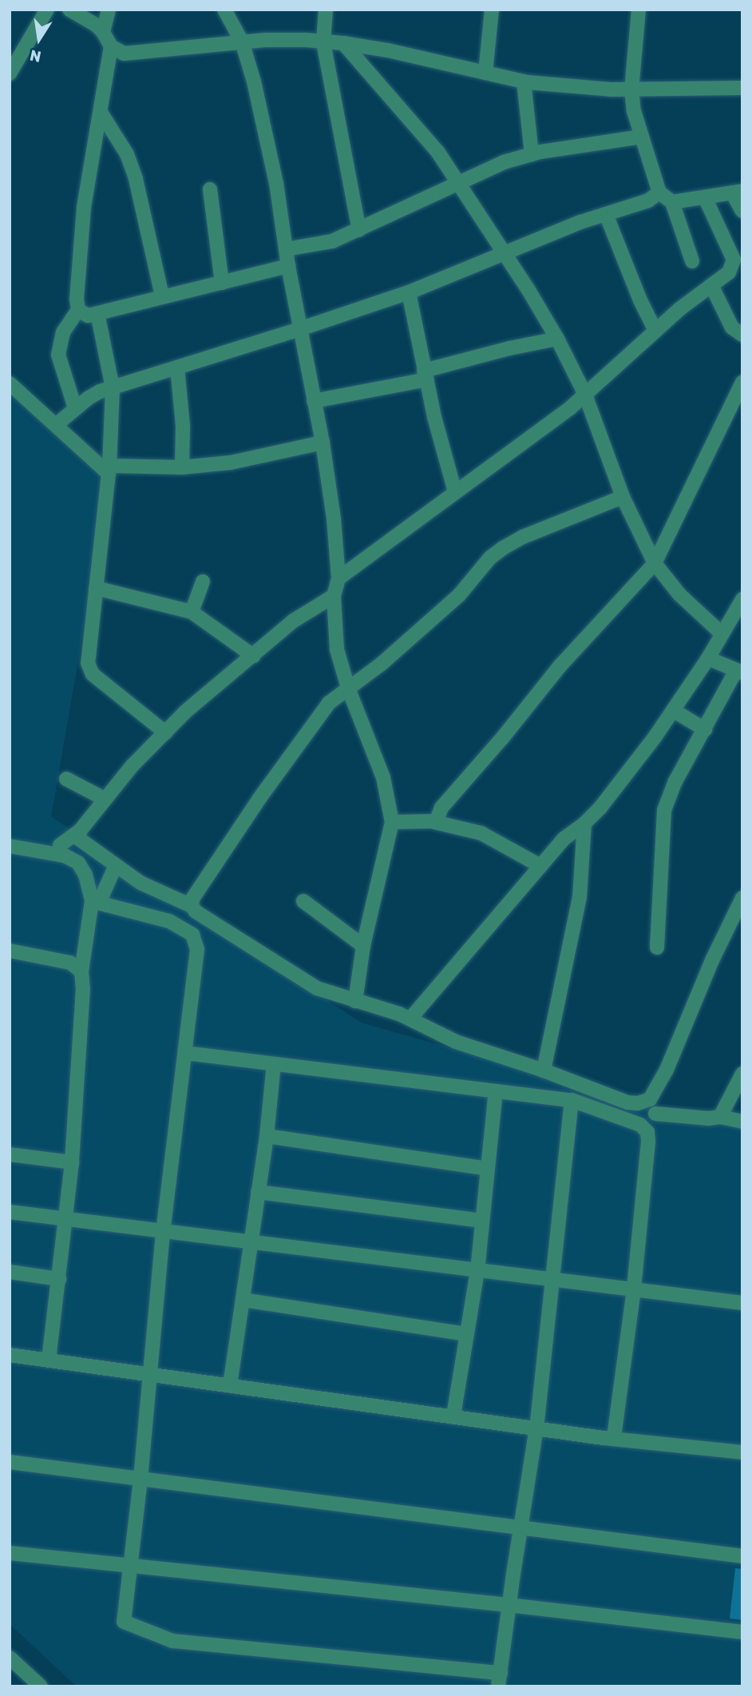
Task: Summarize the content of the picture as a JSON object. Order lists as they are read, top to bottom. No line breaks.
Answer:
{"north":"bottom"}
